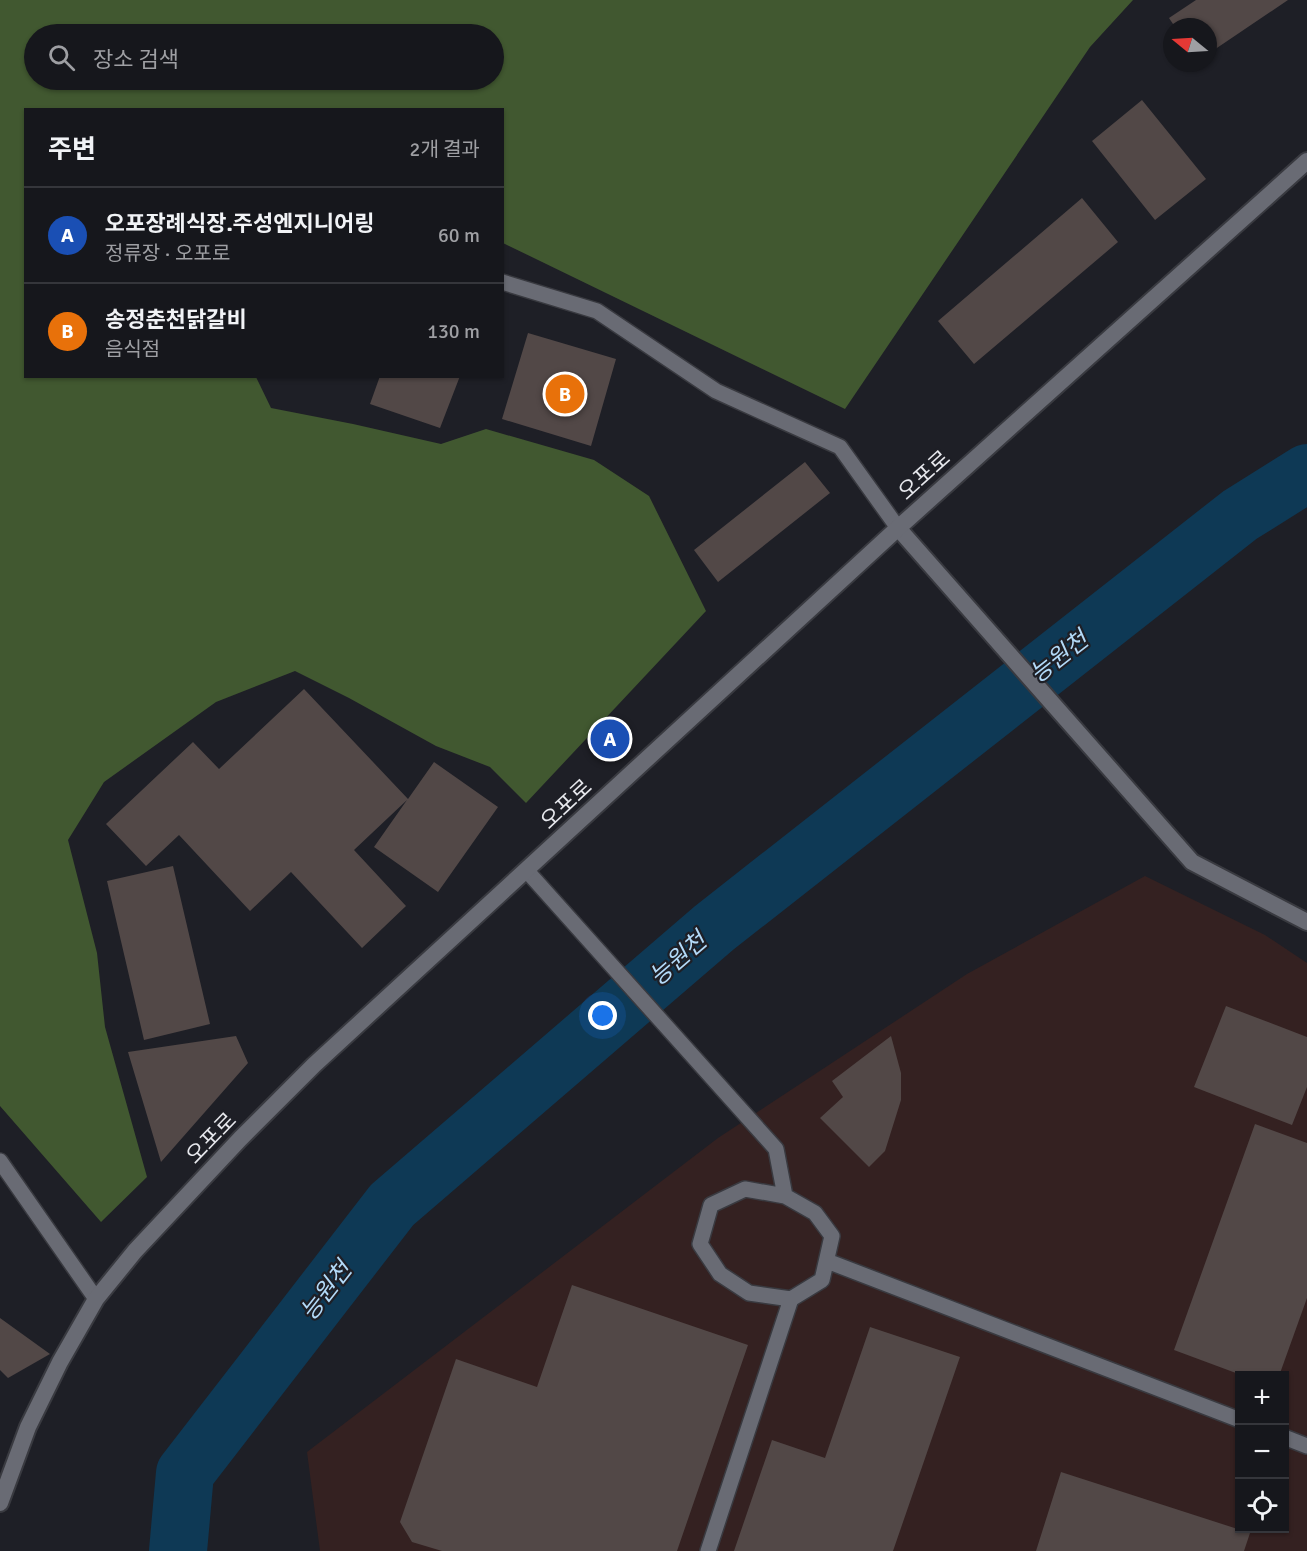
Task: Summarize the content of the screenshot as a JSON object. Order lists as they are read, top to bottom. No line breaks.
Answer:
{"streets":{"street":["오포로"]},"water":["능원천"],"north":"left","page":{"search":"장소 검색","heading":["주변","2개 결과"],"list":[{"mark":"A","name":"오포장례식장.주성엔지니어링","note":"정류장 · 오포로","value":"60 m"},{"mark":"B","name":"송정춘천닭갈비","note":"음식점","value":"130 m"}],"pins":["B","A"],"map_buttons":["+","−"]}}
